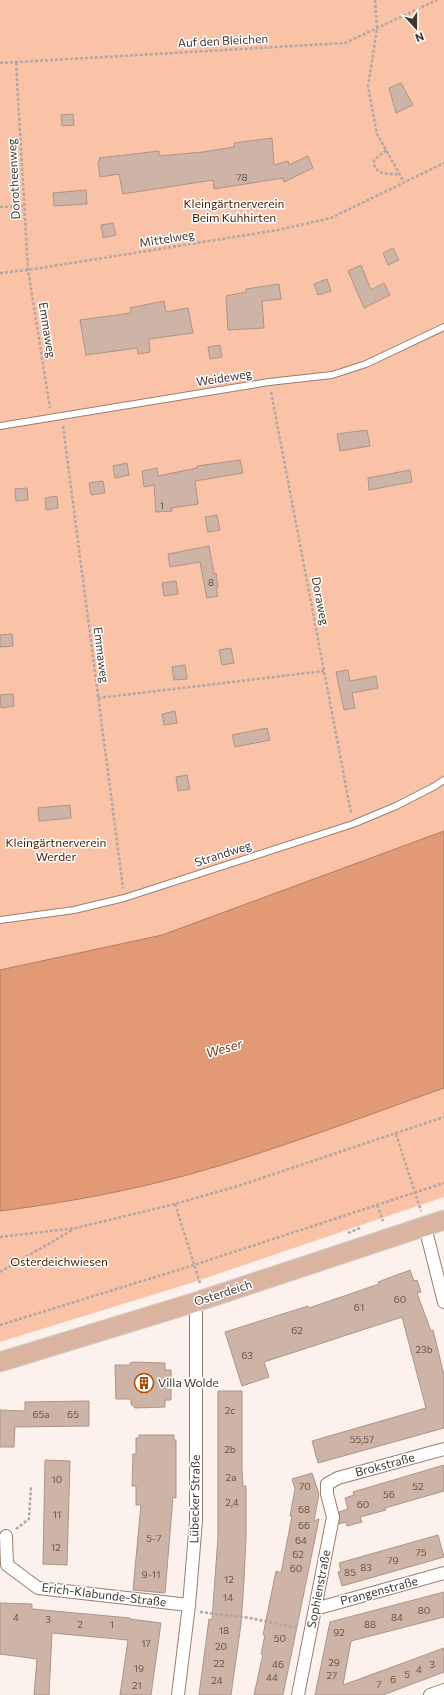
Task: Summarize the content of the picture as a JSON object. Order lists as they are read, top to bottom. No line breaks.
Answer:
{"streets":{"main road":["Osterdeich"],"street":["Brokstraße","Lübecker Straße","Sophienstraße","Prangenstraße","Erich-Klabunde-Straße"],"lane":["Weideweg","Strandweg"],"path":["Auf den Bleichen","Dorotheenweg","Mittelweg","Emmaweg","Doraweg"]},"crossings":[["Auf den Bleichen","Dorotheenweg"],["Dorotheenweg","Mittelweg"],["Dorotheenweg","Emmaweg"],["Mittelweg","Emmaweg"],["Emmaweg","Weideweg"],["Emmaweg","Strandweg"],["Weideweg","Doraweg"],["Doraweg","Strandweg"],["Osterdeich","Lübecker Straße"],["Brokstraße","Sophienstraße"],["Lübecker Straße","Erich-Klabunde-Straße"],["Sophienstraße","Prangenstraße"]],"water":["Weser"],"parks":["Kleingärtnerverein Beim Kuhhirten","Kleingärtnerverein Werder","Osterdeichwiesen"],"places":{"building":["Villa Wolde"]},"house_numbers":["78","1","8","60","61","62","23b","63","2c","65a","65","55,57","2b","2a","10","70","52","56","2,4","60","68","11","66","5-7","64","12","75","62","79","83","60","85","9-11","12","14","80","4","84","3","2","1","88","18","92","50","17","20","29","22","46","3","19","4","5","27","44","6","24","7","21"],"north":"bottom"}
